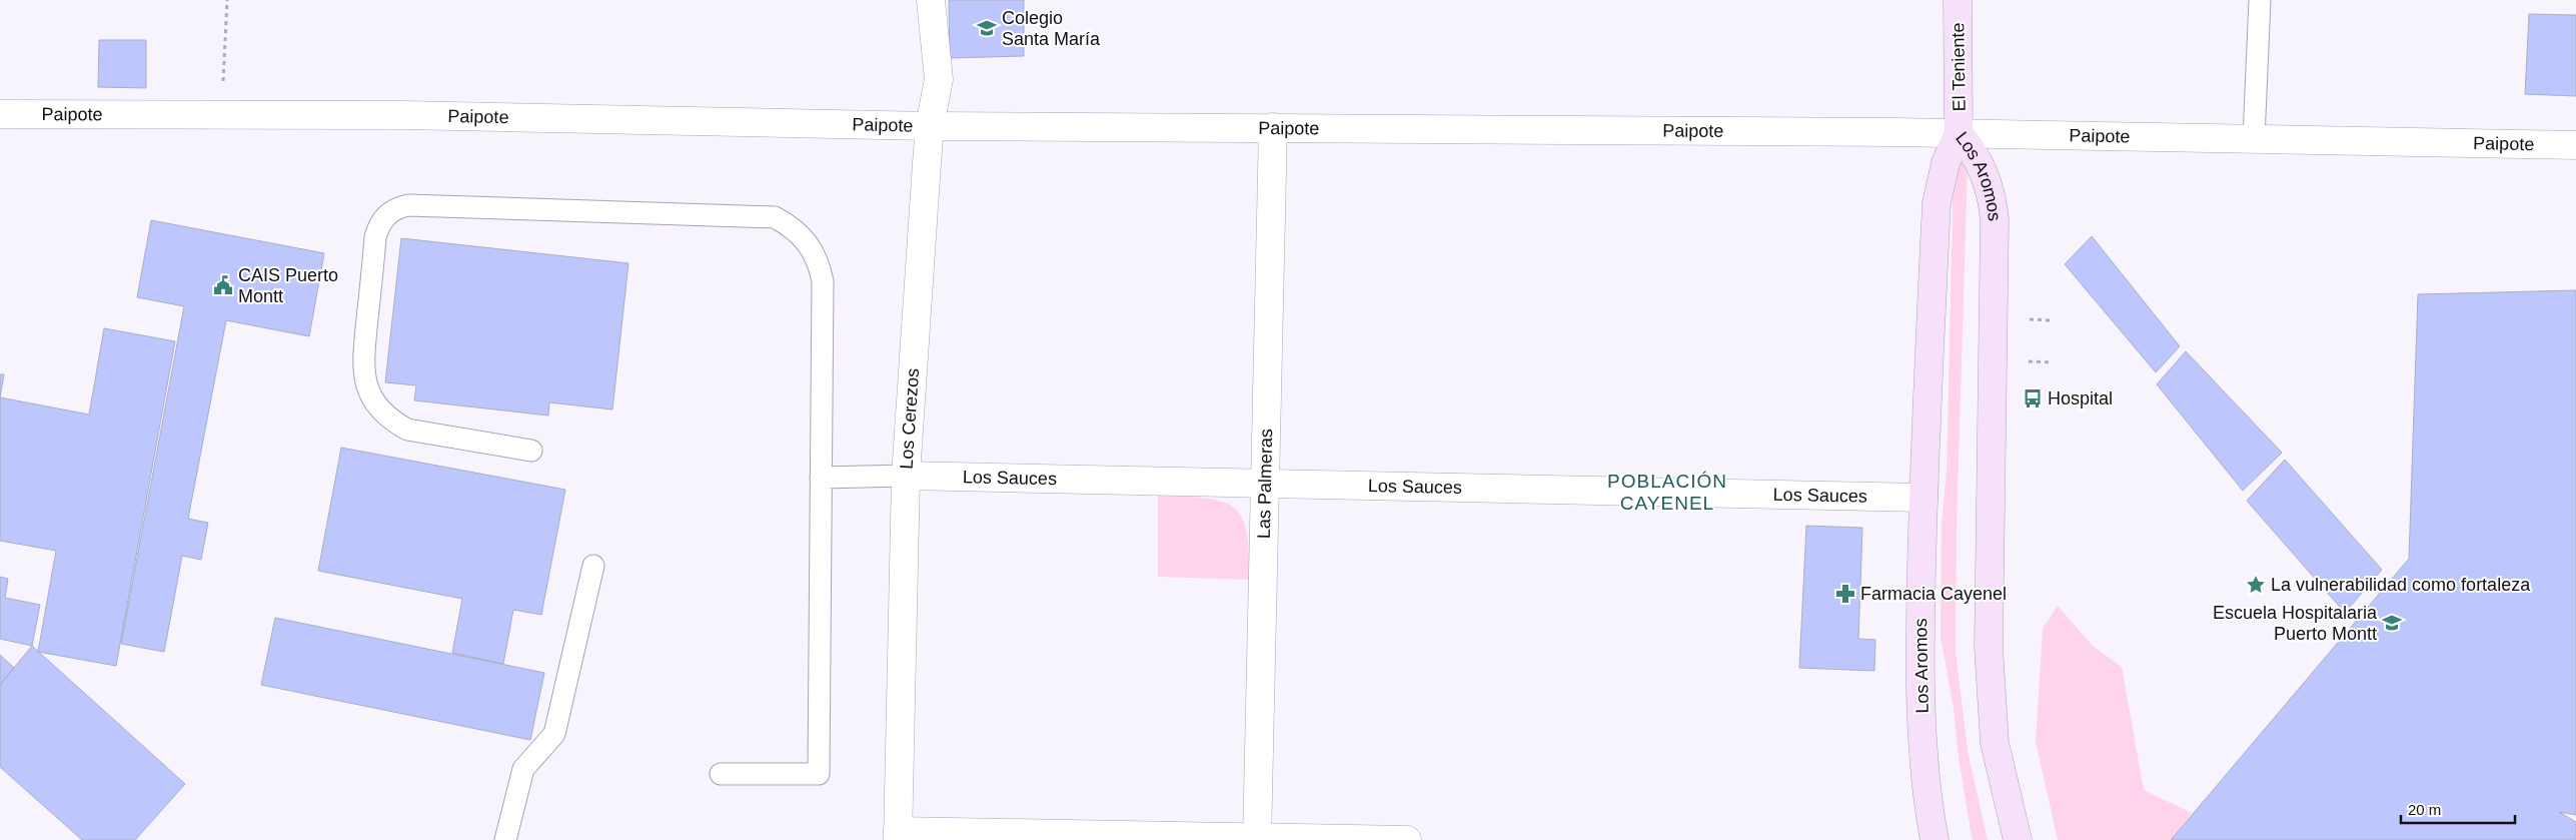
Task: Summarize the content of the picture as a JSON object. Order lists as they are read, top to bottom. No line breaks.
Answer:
{"streets":{"main road":["El Teniente","Los Aromos"],"street":["Paipote","Los Cerezos","Los Sauces","Las Palmeras"]},"crossings":[["El Teniente","Paipote"],["El Teniente","Los Aromos"],["Paipote","Los Aromos"],["Paipote","Los Cerezos"],["Paipote","Las Palmeras"],["Los Aromos","Los Sauces"],["Los Cerezos","Los Sauces"],["Los Sauces","Las Palmeras"]],"districts":["POBLACIÓN CAYENEL"],"places":{"school or university":["Colegio Santa María","Escuela Hospitalaria Puerto Montt"],"public building":["CAIS Puerto Montt"],"bus stop":["Hospital"],"place":["La vulnerabilidad como fortaleza"],"pharmacy":["Farmacia Cayenel"]},"scale_bar":"20 m"}
